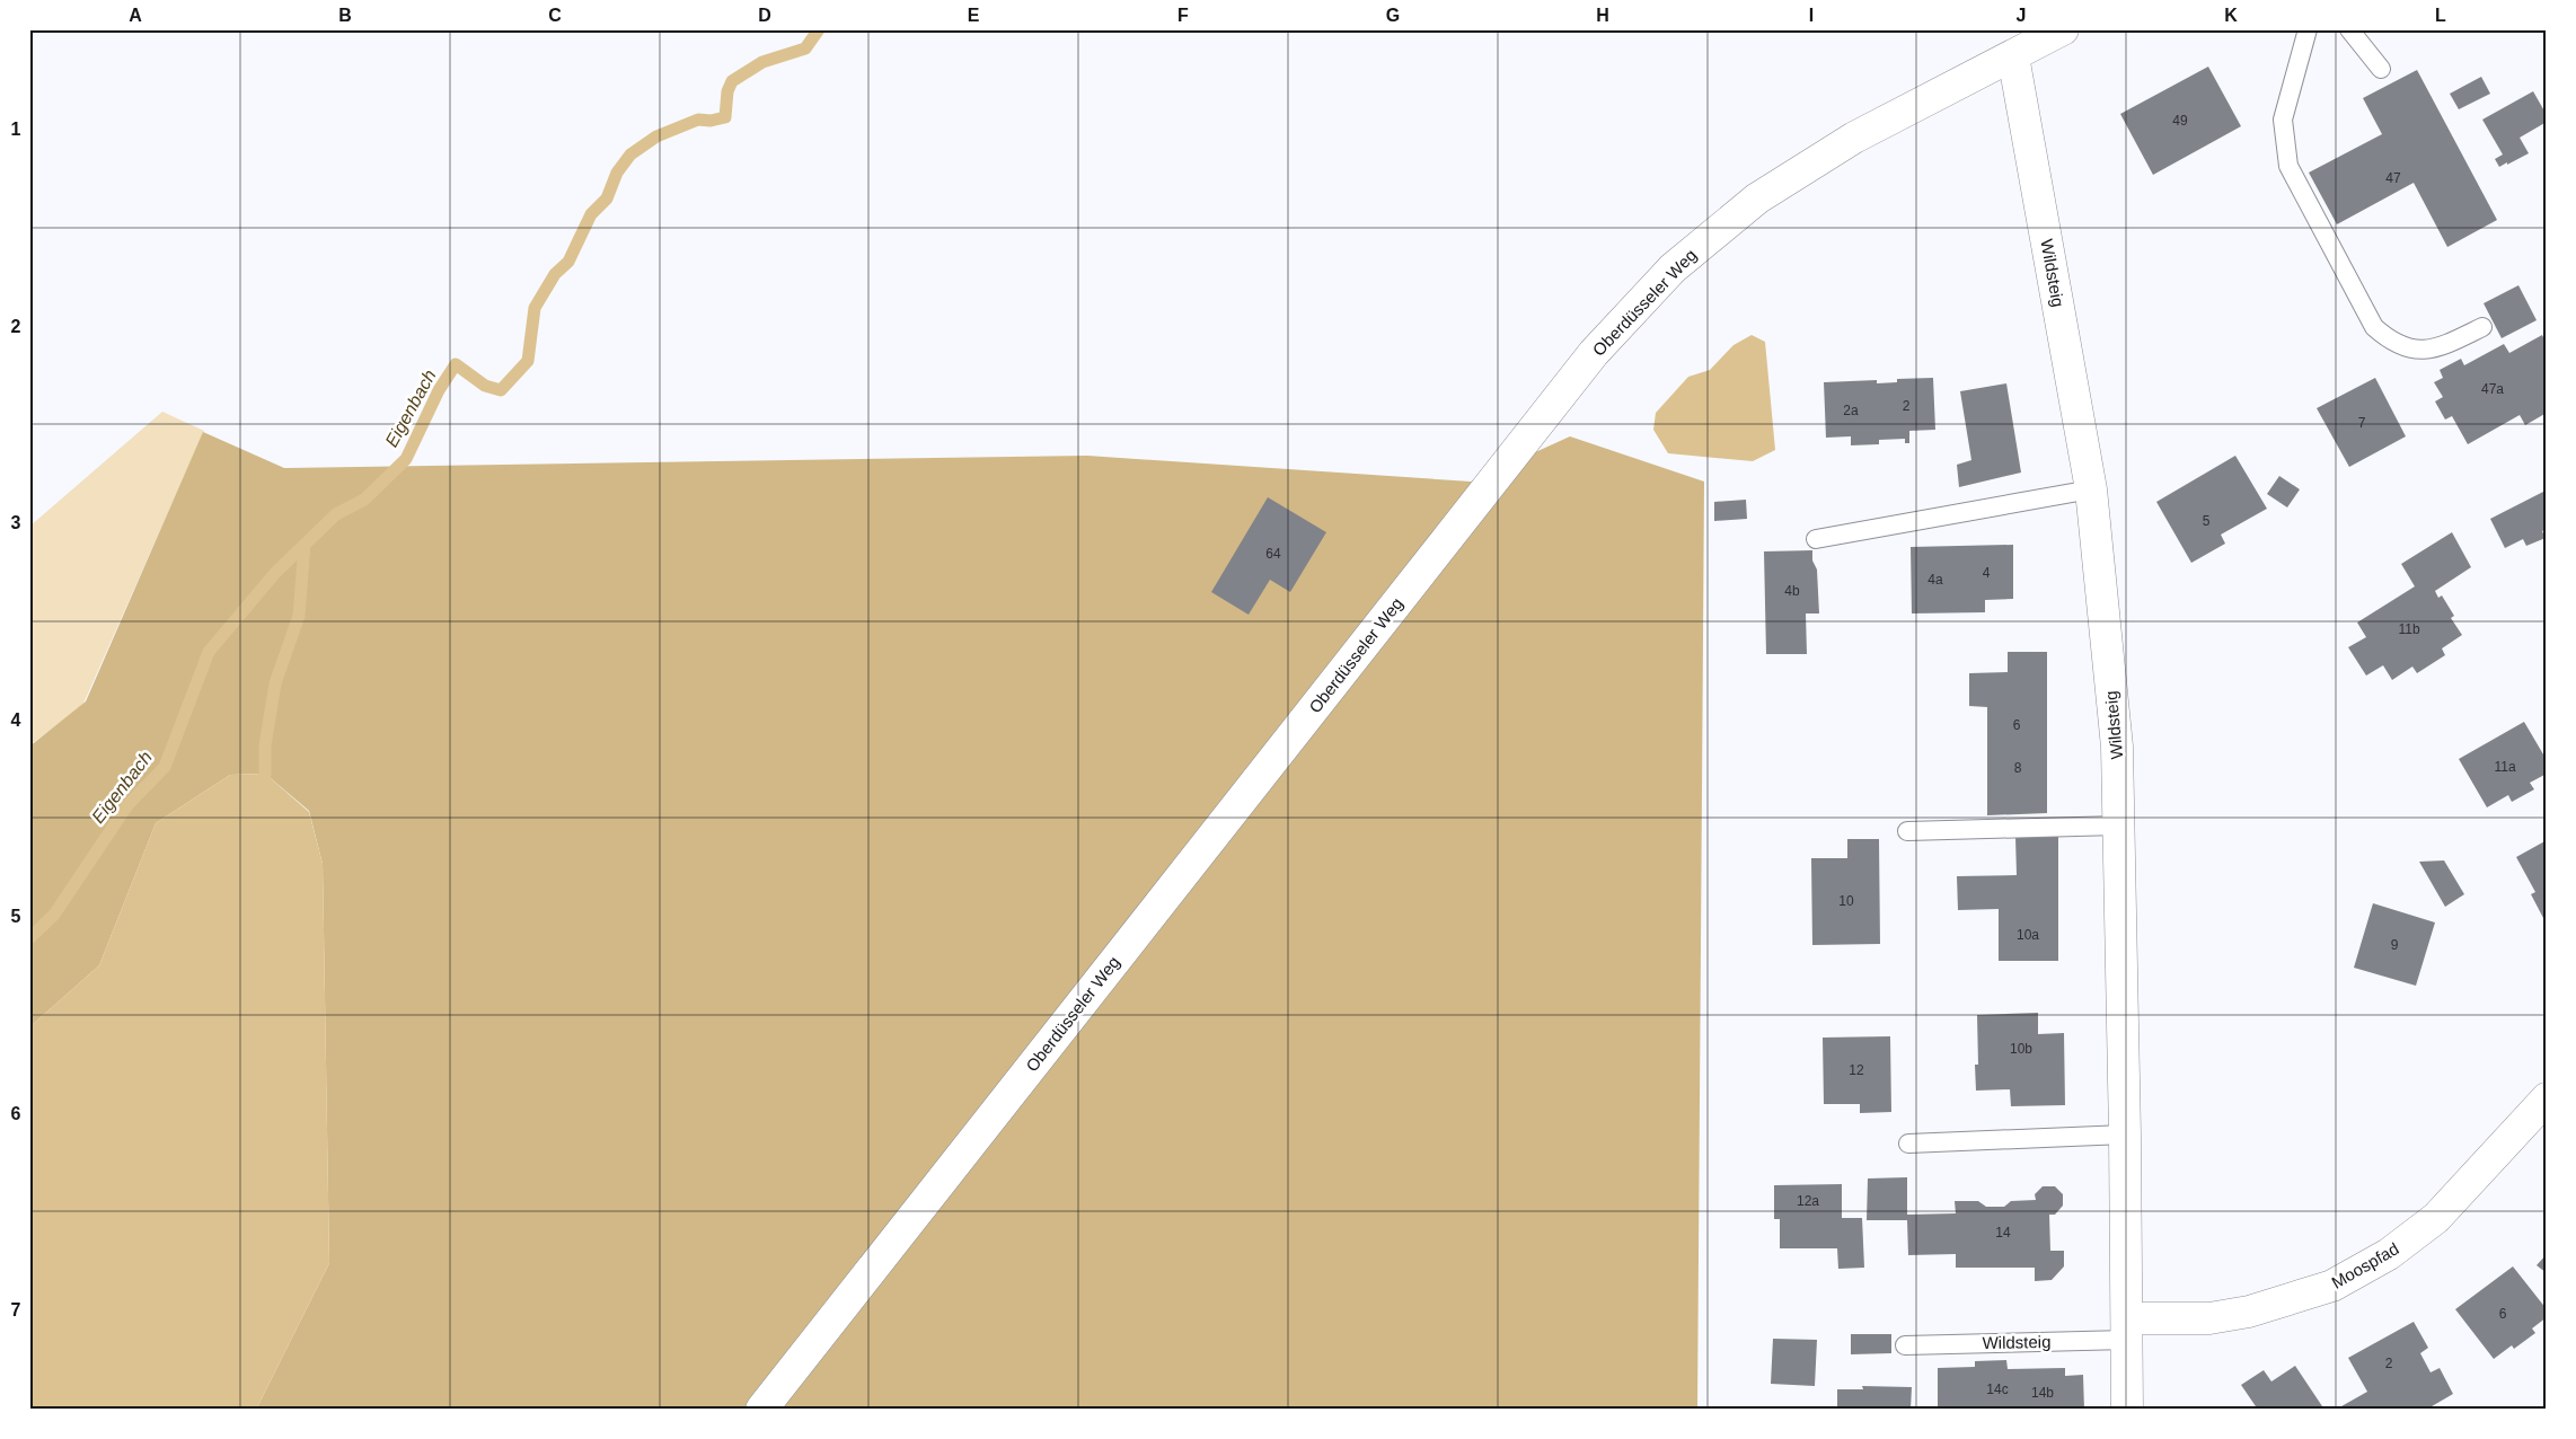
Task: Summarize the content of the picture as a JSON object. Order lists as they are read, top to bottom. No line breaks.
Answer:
{"streets":{"street":["Wildsteig","Oberdüsseler Weg","Moospfad"]},"crossings":[["Wildsteig","Oberdüsseler Weg"],["Wildsteig","Moospfad"]],"water":["Eigenbach"],"house_numbers":["49","47","47a","2","2a","7","5","64","4","4a","4b","11b","6","11a","8","10","10a","9","10b","12","12a","14","6","2","14c","14b"],"grid":{"columns":["A","B","C","D","E","F","G","H","I","J","K","L"],"rows":["1","2","3","4","5","6","7"]}}
